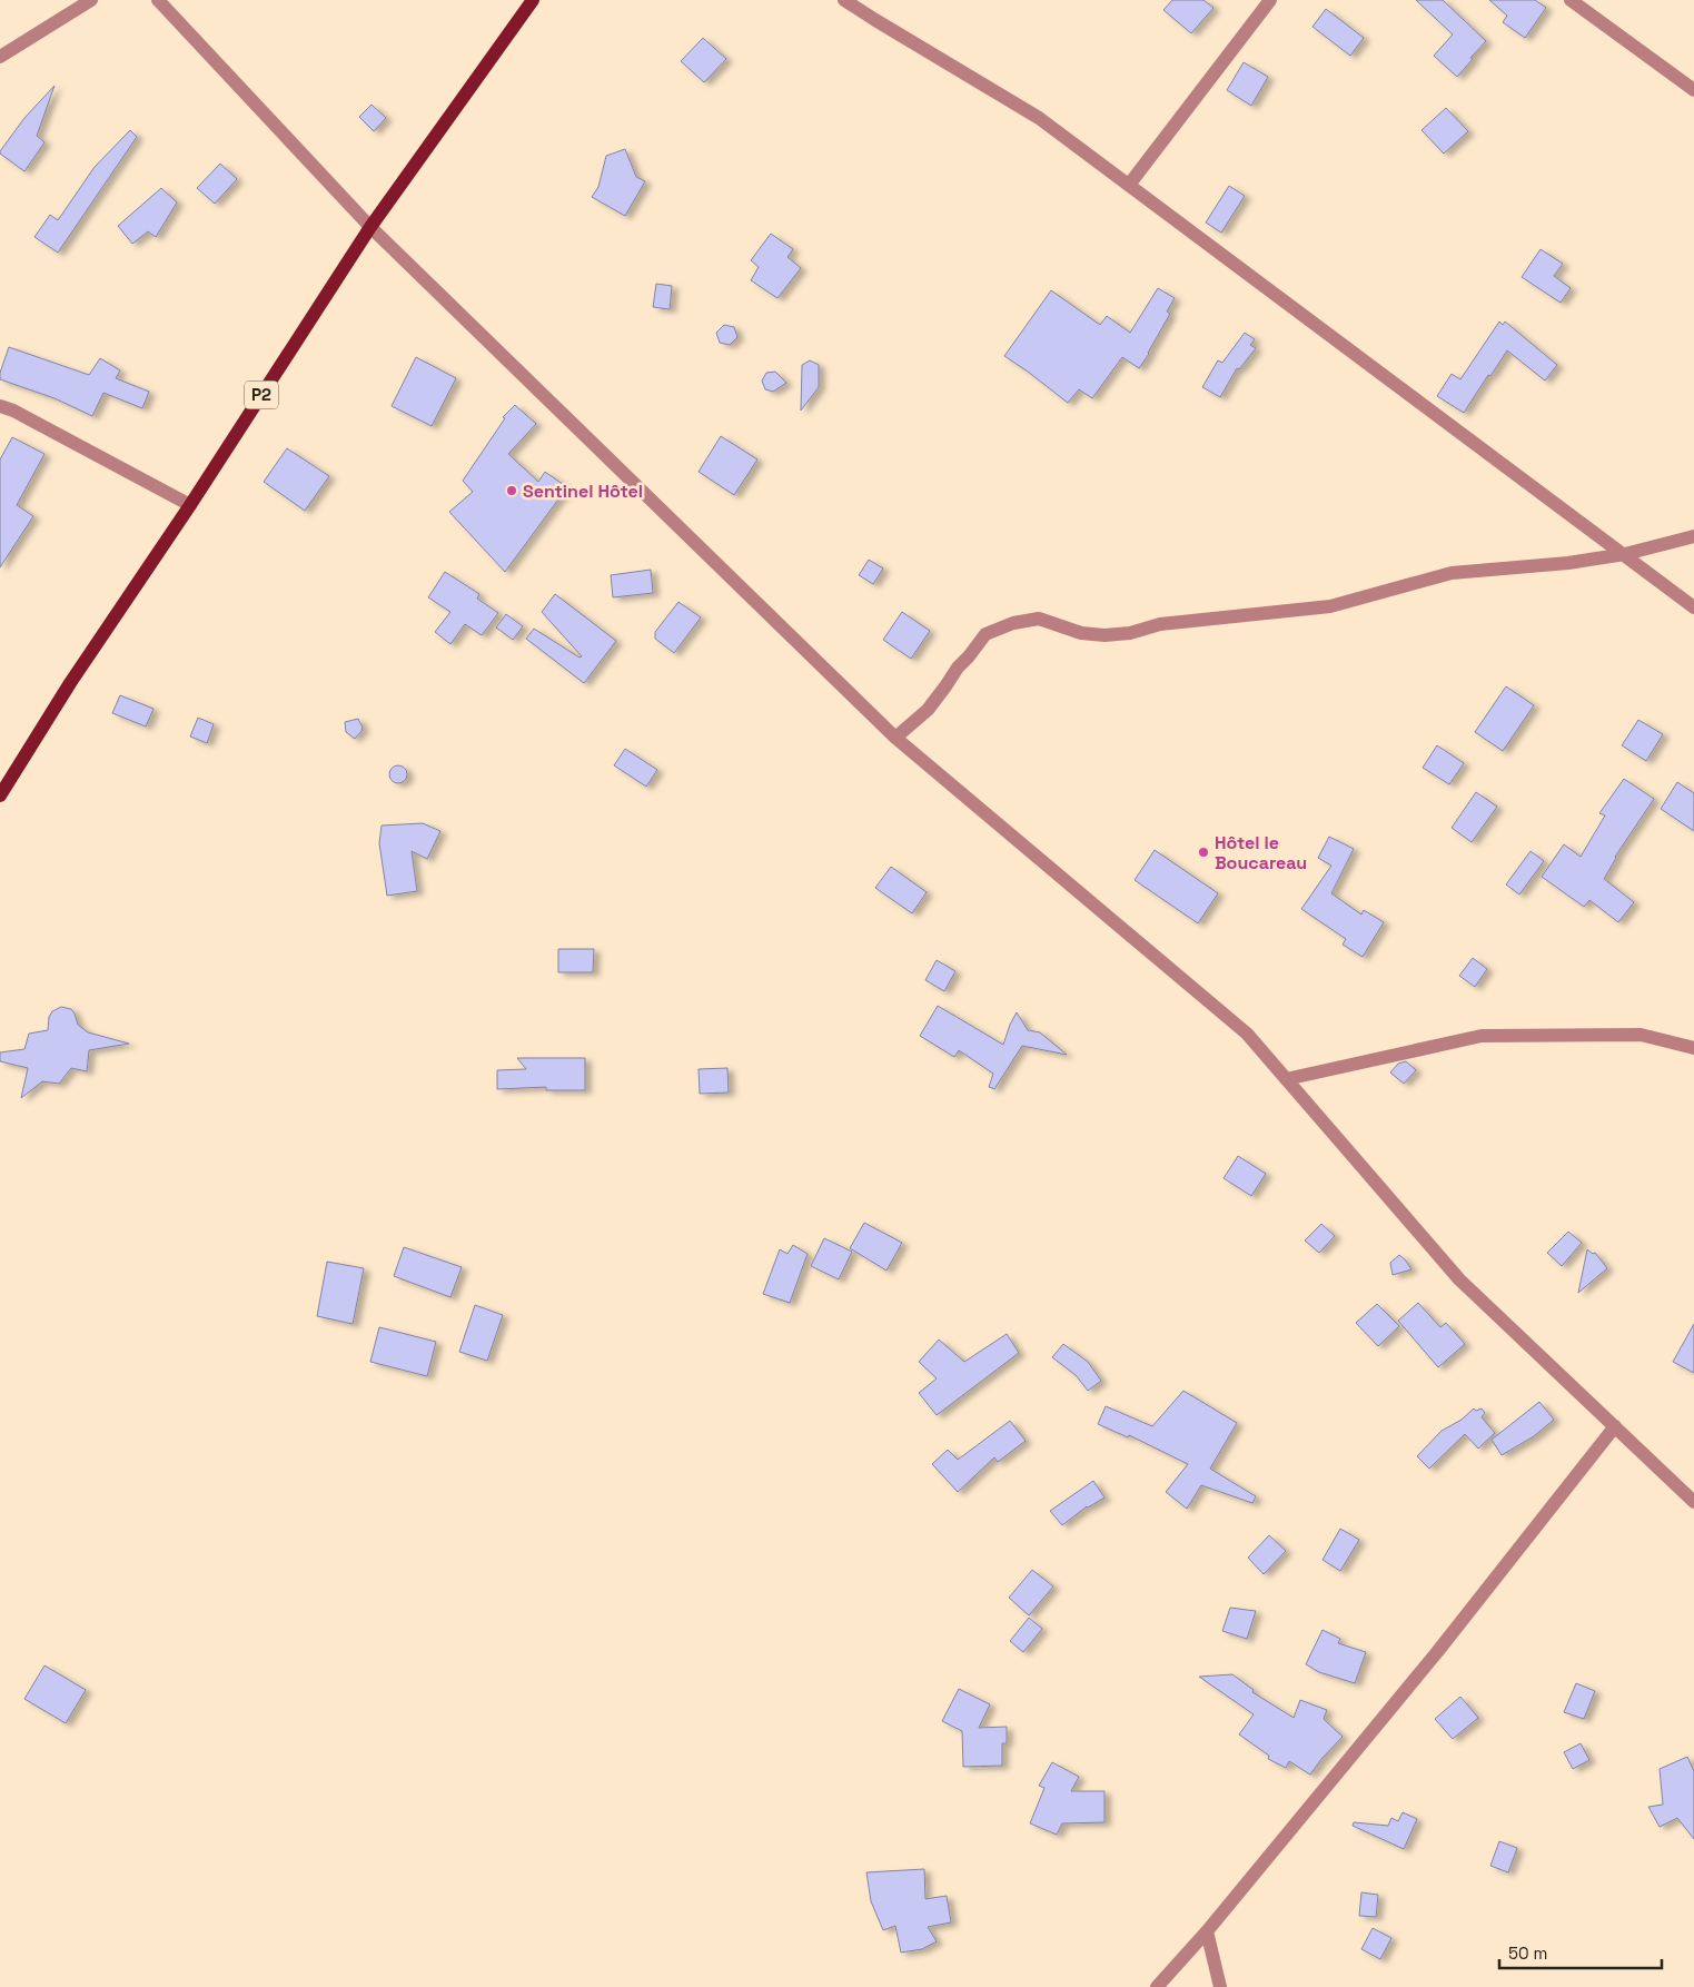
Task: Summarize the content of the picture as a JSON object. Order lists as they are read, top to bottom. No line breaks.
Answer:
{"streets":{"main road":["P2"]},"places":["Sentinel Hôtel","Hôtel le Boucareau"],"scale_bar":"50 m"}
